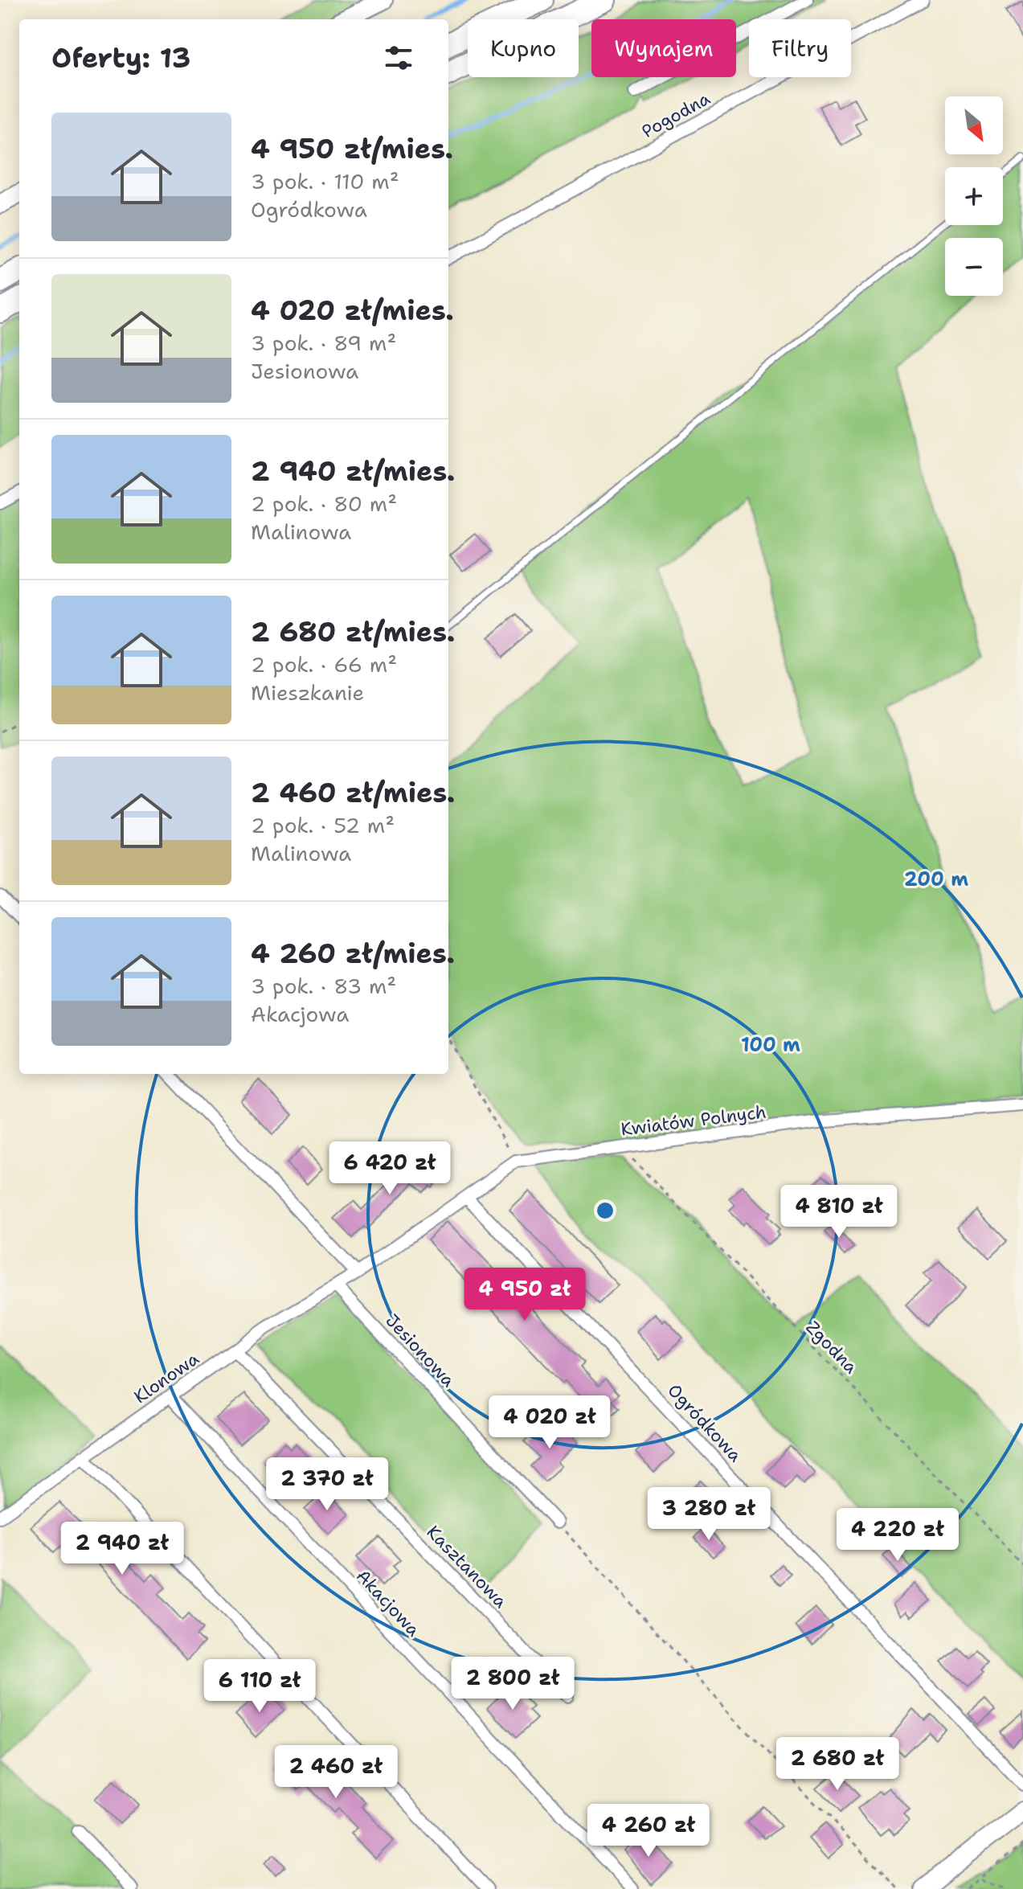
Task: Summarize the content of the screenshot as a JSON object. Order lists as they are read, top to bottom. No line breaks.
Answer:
{"streets":{"street":["Pogodna","Kwiatów Polnych","Jesionowa","Klonowa","Ogródkowa","Kasztanowa","Akacjowa"],"path":["Zgodna"]},"crossings":[["Kwiatów Polnych","Zgodna"],["Kwiatów Polnych","Klonowa"],["Jesionowa","Klonowa"],["Klonowa","Ogródkowa"],["Klonowa","Kasztanowa"],["Klonowa","Akacjowa"]],"north":"bottom right","page":{"chip":["Kupno","Wynajem","Filtry"],"heading":"Oferty: 13","map_buttons":["+","−"],"list":[{"name":"4 950 zł/mies.","note":"3 pok. · 110 m² · Ogródkowa"},{"name":"4 020 zł/mies.","note":"3 pok. · 89 m² · Jesionowa"},{"name":"2 940 zł/mies.","note":"2 pok. · 80 m² · Malinowa"},{"name":"2 680 zł/mies.","note":"2 pok. · 66 m² · Mieszkanie"},{"name":"2 460 zł/mies.","note":"2 pok. · 52 m² · Malinowa"},{"name":"4 260 zł/mies.","note":"3 pok. · 83 m² · Akacjowa"}],"price":["6 420 zł","4 810 zł","4 950 zł","4 020 zł","2 370 zł","3 280 zł","4 220 zł","2 940 zł","2 800 zł","6 110 zł","2 680 zł","2 460 zł","4 260 zł"]},"rings":["200 m","100 m"]}
